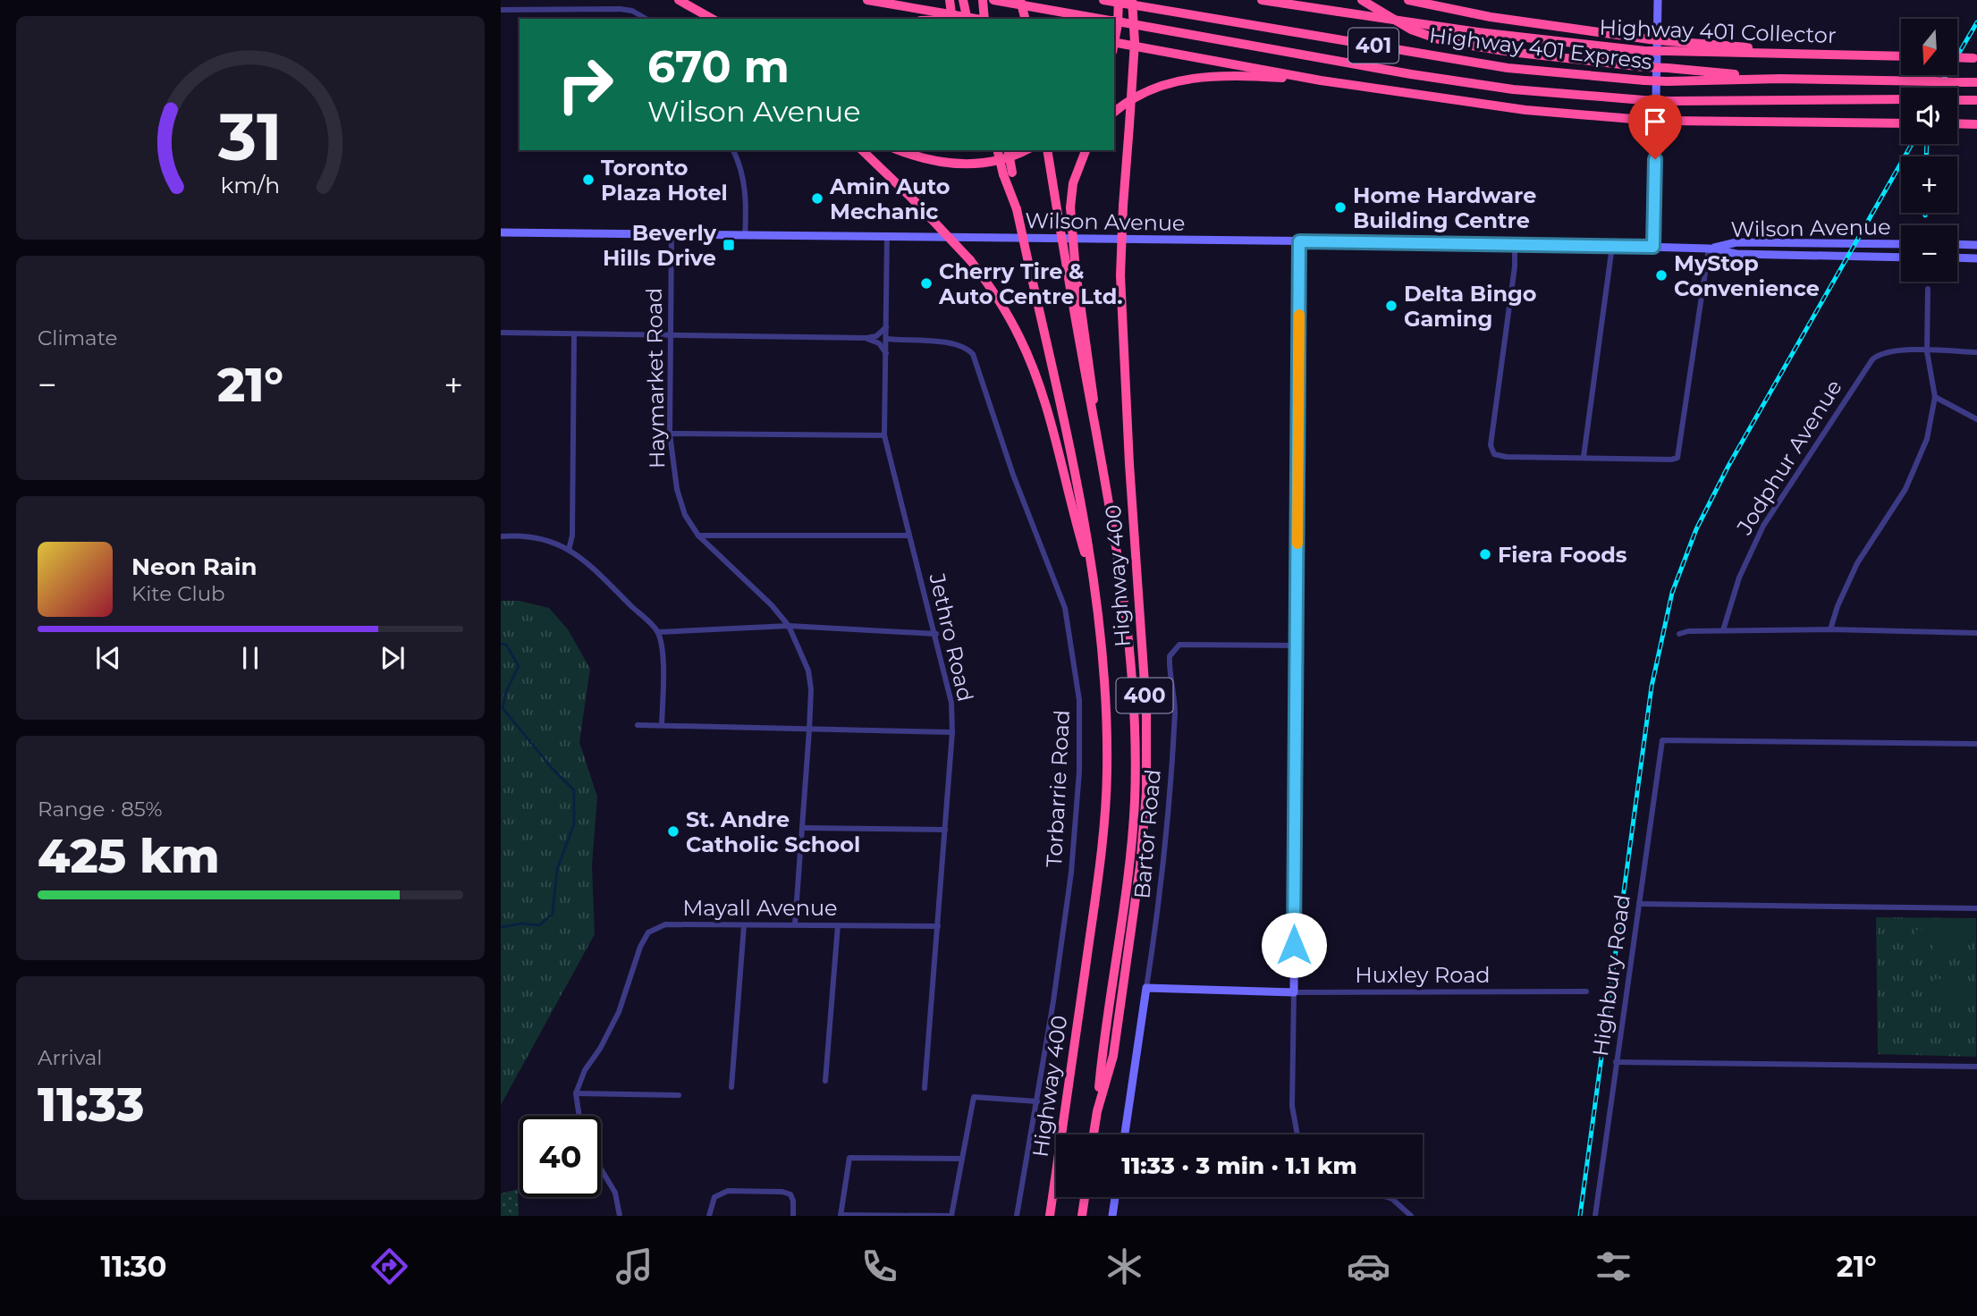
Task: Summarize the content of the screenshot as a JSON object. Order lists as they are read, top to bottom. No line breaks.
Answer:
{"streets":{"highway":["Highway 401 Collector","401","Highway 401 Express","Highway 400","400"],"main road":["Wilson Avenue","Bartor Road","Huxley Road"],"street":["Haymarket Road","Jodphur Avenue","Jethro Road","Torbarrie Road","Mayall Avenue","Highbury Road"]},"crossings":[["Wilson Avenue","Haymarket Road"],["Wilson Avenue","Jethro Road"],["Haymarket Road","Mayall Avenue"],["Jethro Road","Torbarrie Road"],["Jethro Road","Mayall Avenue"],["Bartor Road","Huxley Road"]],"places":{"other":["Toronto Plaza Hotel","Amin Auto Mechanic","Home Hardware Building Centre","MyStop Convenience","Cherry Tire & Auto Centre Ltd.","Delta Bingo Gaming","Fiera Foods","St. Andre Catholic School"],"transit":["Beverly Hills Drive"]},"north":"bottom","page":{"map_buttons":["+","−"],"turn":["670 m","Wilson Avenue"],"tile":["Climate",["Range · 85%","425 km"],["Arrival","11:33"]],"heat":["−","21°","+"],"song":["Neon Rain","Kite Club"],"limit":"40","trip":"11:33 · 3 min · 1.1 km","tabs":["11:30","21°"],"gauge":["31","km/h"]}}
